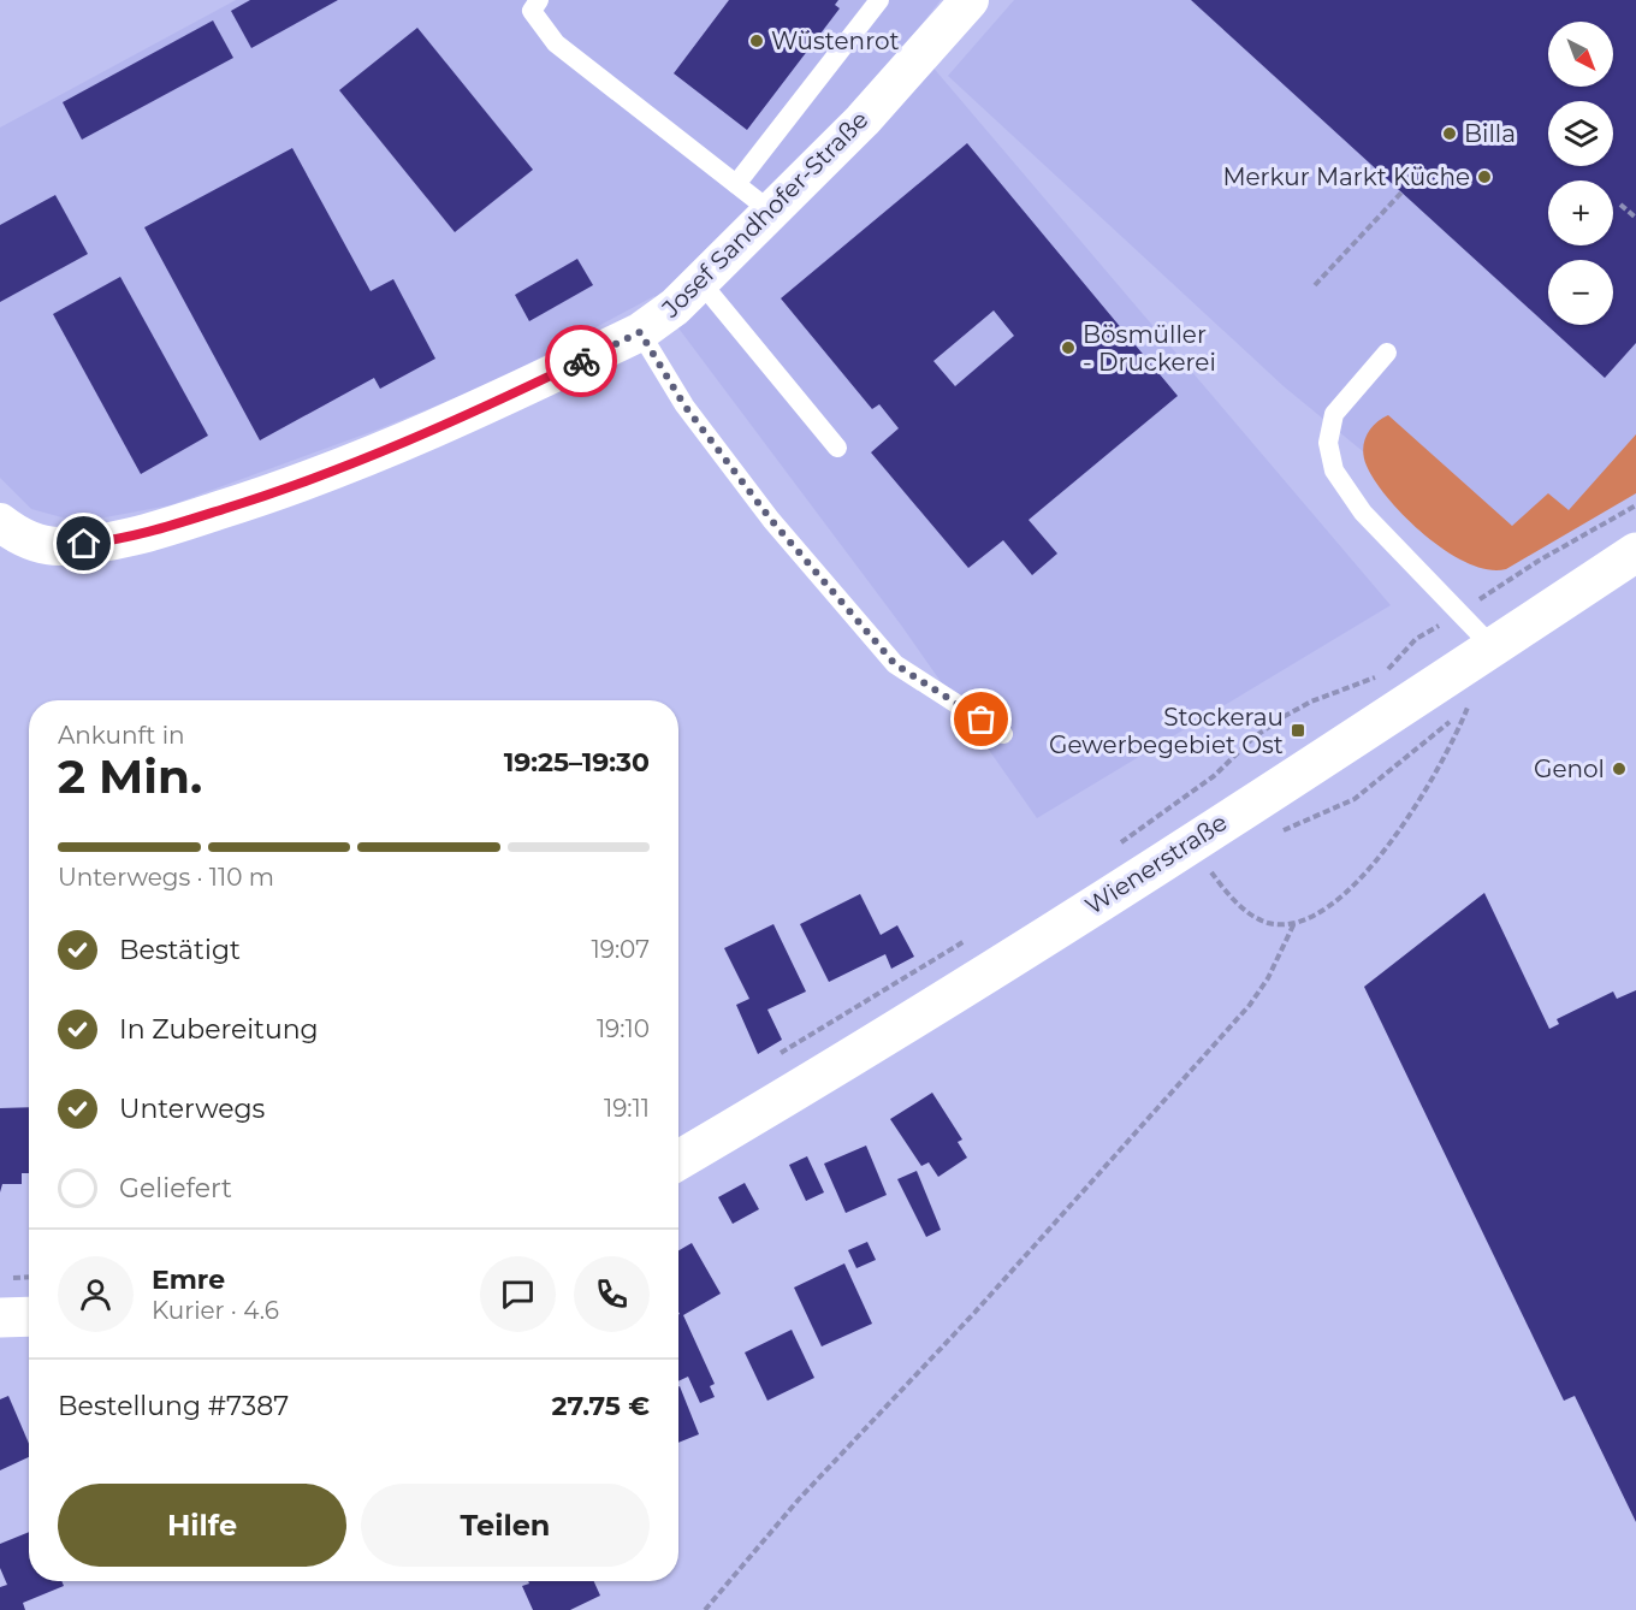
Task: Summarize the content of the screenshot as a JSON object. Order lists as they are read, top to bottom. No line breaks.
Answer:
{"streets":{"main road":["Wienerstraße"],"street":["Josef Sandhofer-Straße"]},"places":{"other":["Wüstenrot","Billa","Merkur Markt Küche","Bösmüller - Druckerei","Genol"],"transit":["Stockerau Gewerbegebiet Ost"]},"north":"bottom right","page":{"map_buttons":["+","−"],"heading":["2 Min.","Ankunft in","19:25–19:30"],"panel":["Emre","Kurier · 4.6","Bestellung #7387","27.75 €"],"bar":"Unterwegs · 110 m","list":[["Bestätigt","19:07"],["In Zubereitung","19:10"],["Unterwegs","19:11"],"Geliefert"],"buttons":["Hilfe","Teilen"]}}
